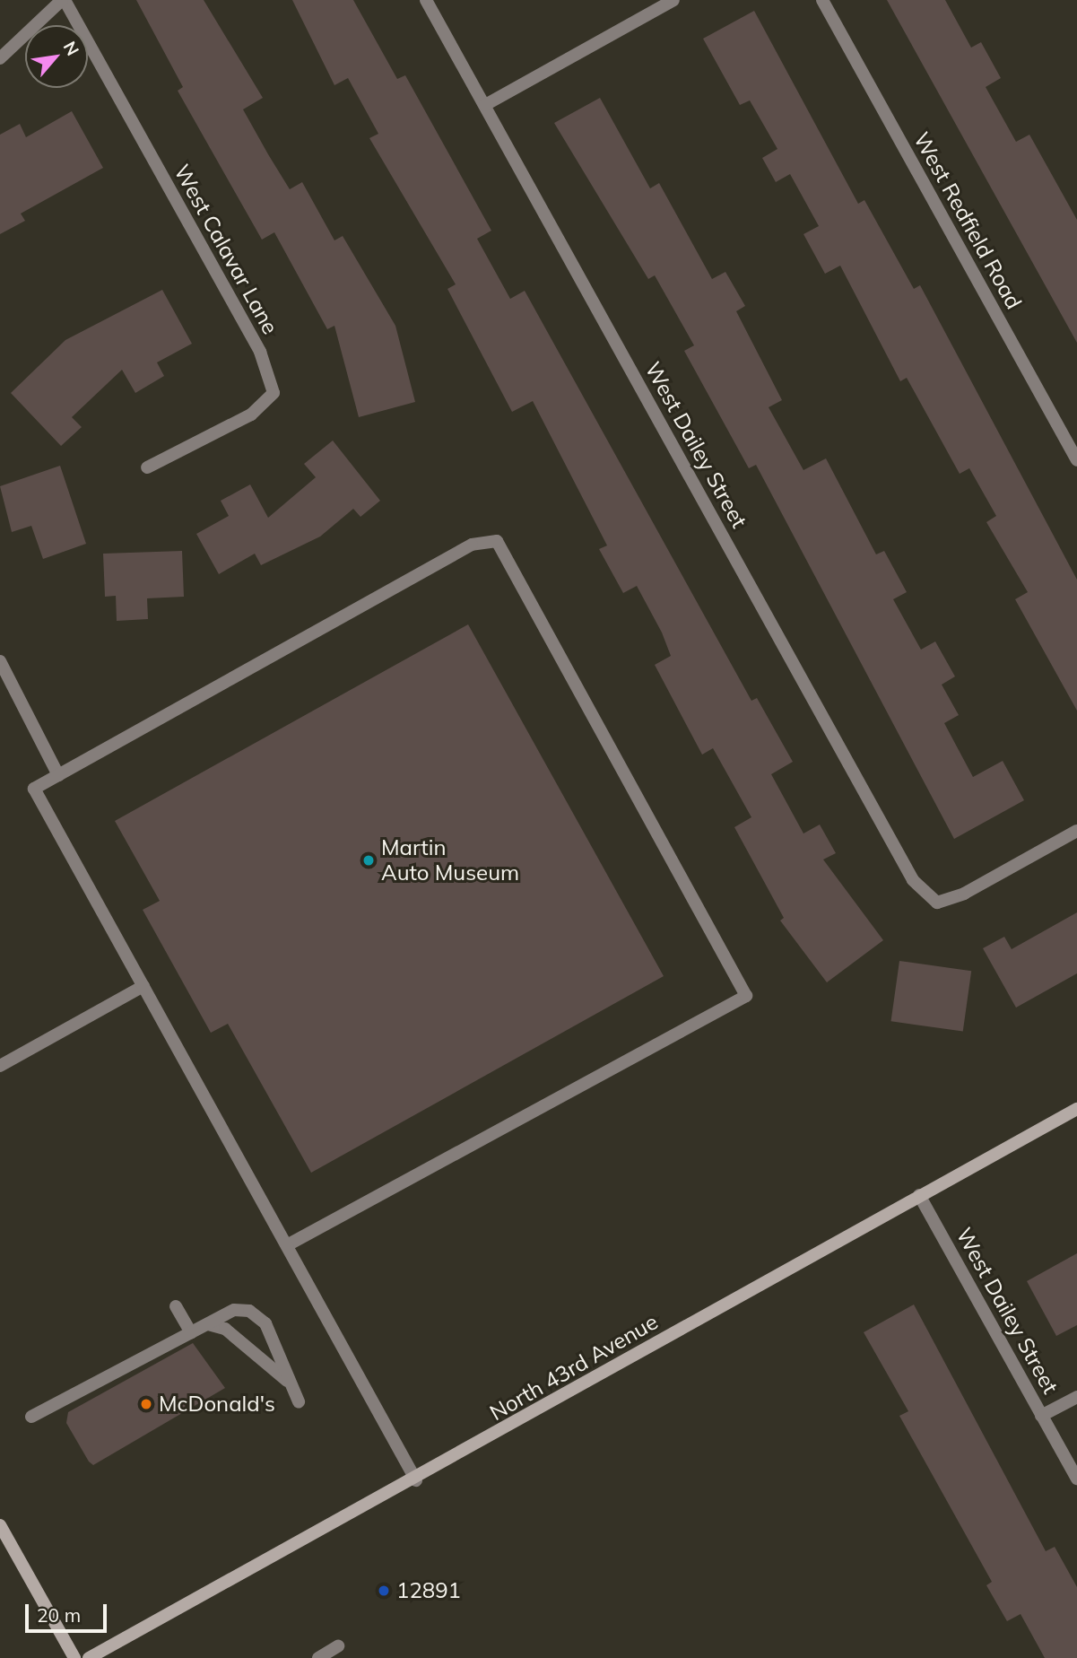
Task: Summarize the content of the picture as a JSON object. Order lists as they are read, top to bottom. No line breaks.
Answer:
{"streets":{"main road":["North 43rd Avenue"],"street":["West Redfield Road","West Calavar Lane","West Dailey Street"]},"crossings":[["West Dailey Street","North 43rd Avenue"]],"places":["Martin Auto Museum","McDonald's","12891"],"scale_bar":"20 m","north":"top right"}
